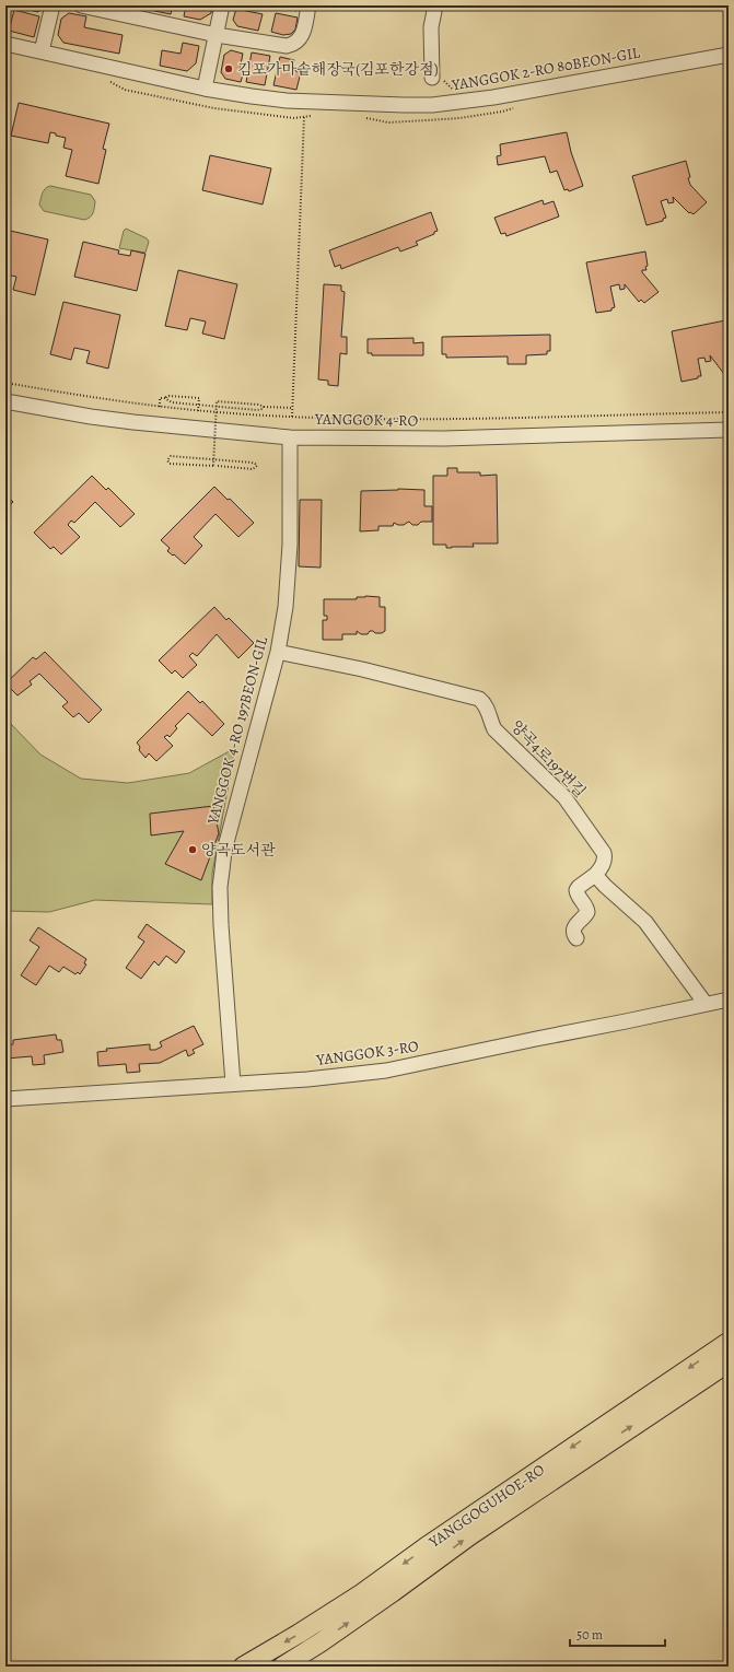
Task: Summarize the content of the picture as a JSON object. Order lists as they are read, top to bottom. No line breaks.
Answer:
{"streets":{"main road":["YANGGOGUHOE-RO"],"street":["YANGGOK 2-RO 80BEON-GIL","YANGGOK 4-RO","YANGGOK 4-RO 197BEON-GIL","양곡4로197번길","YANGGOK 3-RO"]},"crossings":[["YANGGOK 4-RO","YANGGOK 4-RO 197BEON-GIL"],["YANGGOK 4-RO 197BEON-GIL","양곡4로197번길"],["YANGGOK 4-RO 197BEON-GIL","YANGGOK 3-RO"]],"places":["김포가마솥해장국(김포한강점)","양곡도서관"],"scale_bar":"50 m"}
